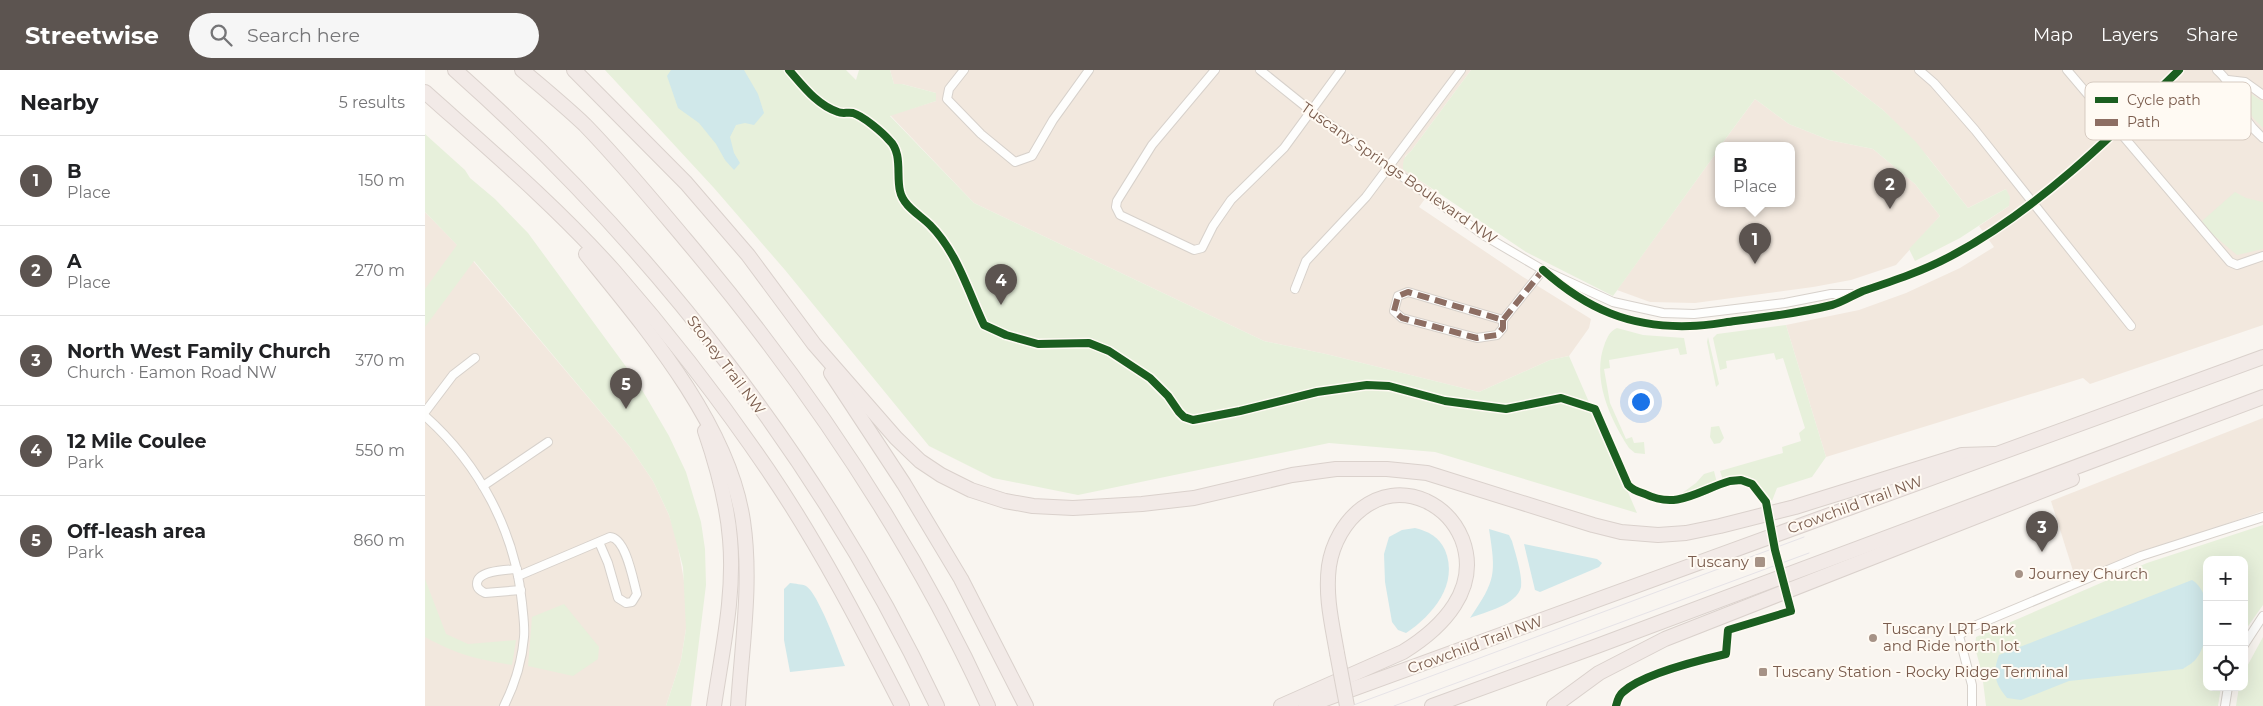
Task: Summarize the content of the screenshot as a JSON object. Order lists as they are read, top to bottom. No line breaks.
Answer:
{"streets":{"highway":["Stoney Trail NW","Crowchild Trail NW"],"street":["Tuscany Springs Boulevard NW"]},"places":{"transit":["Tuscany","Tuscany Station - Rocky Ridge Terminal"],"other":["Journey Church","Tuscany LRT Park and Ride north lot"]},"legend":["Cycle path","Path"],"page":{"header":"Streetwise","search":"Search here","nav":["Map","Layers","Share"],"heading":["Nearby","5 results"],"list":[{"mark":"1","name":"B","note":"Place","value":"150 m"},{"mark":"2","name":"A","note":"Place","value":"270 m"},{"mark":"3","name":"North West Family Church","note":"Church · Eamon Road NW","value":"370 m"},{"mark":"4","name":"12 Mile Coulee","note":"Park","value":"550 m"},{"mark":"5","name":"Off-leash area","note":"Park","value":"860 m"}],"popup":["B","Place"],"pins":["2","1","4","5","3"],"map_buttons":["+","−"]}}
